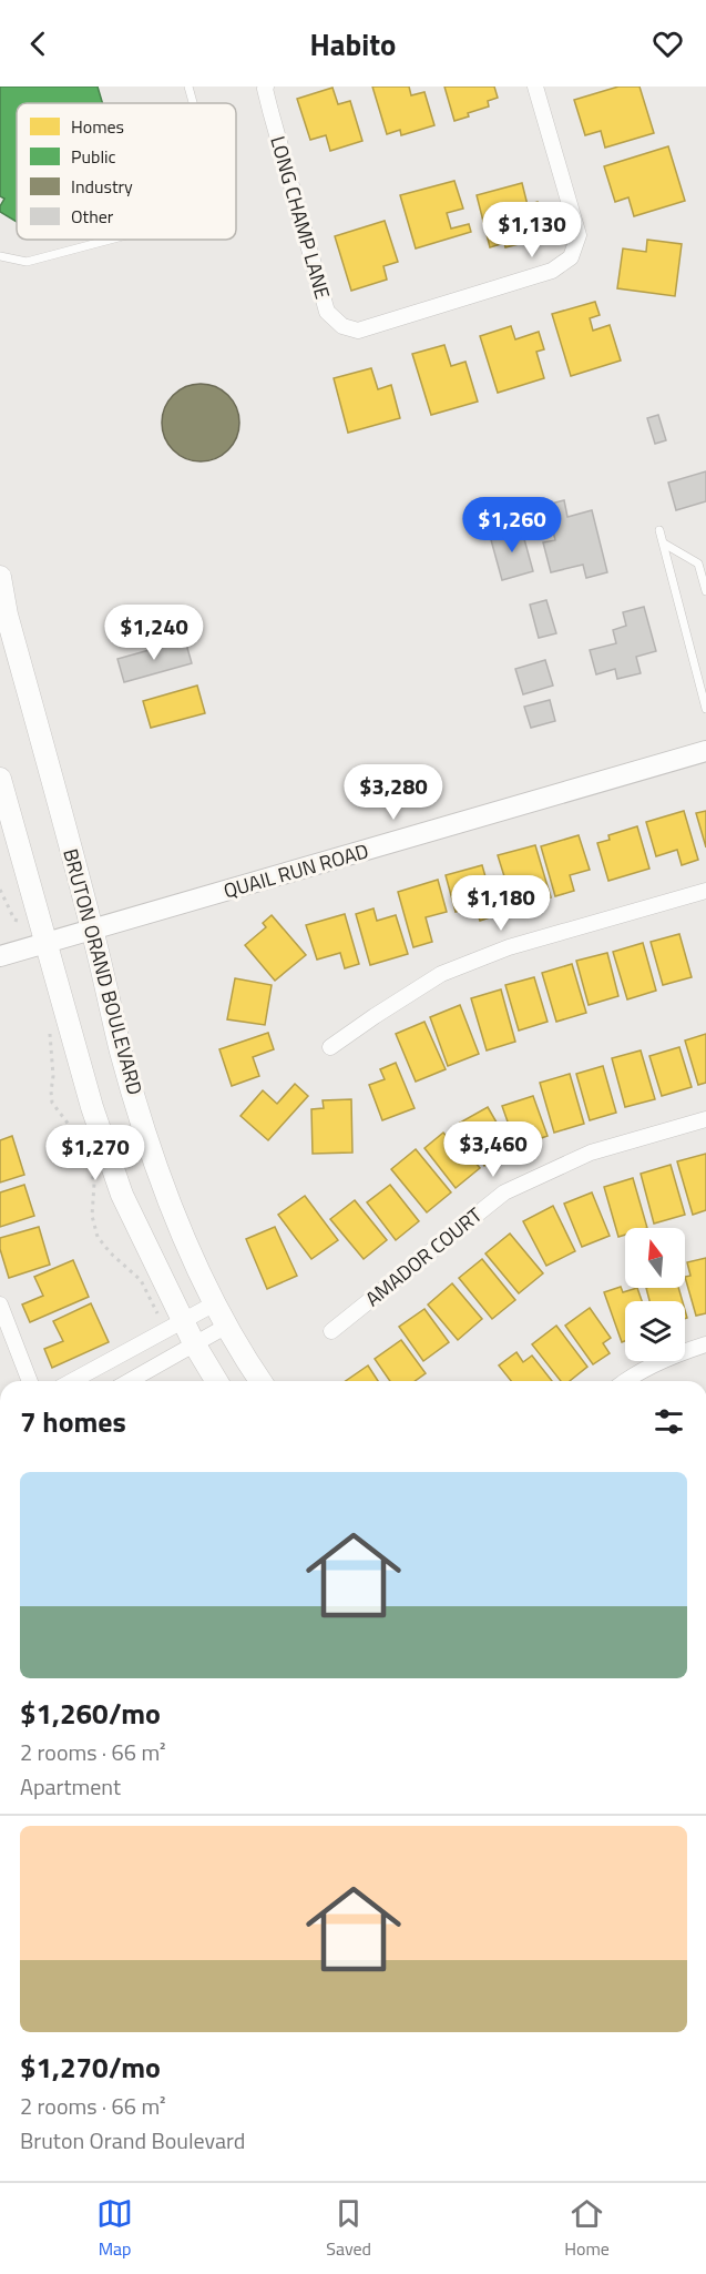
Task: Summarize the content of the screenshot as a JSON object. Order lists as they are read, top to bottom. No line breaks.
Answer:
{"streets":{"main road":["BRUTON ORAND BOULEVARD"],"street":["LONG CHAMP LANE","QUAIL RUN ROAD","AMADOR COURT"]},"crossings":[["QUAIL RUN ROAD","BRUTON ORAND BOULEVARD"]],"legend":["Homes","Public","Industry","Other"],"north":"top","page":{"header":"Habito","price":["$1,130","$1,260","$1,240","$3,280","$1,180","$3,460","$1,270"],"heading":"7 homes","list":[{"name":"$1,260/mo","note":"2 rooms · 66 m² · Apartment"},{"name":"$1,270/mo","note":"2 rooms · 66 m² · Bruton Orand Boulevard"}],"tabs":["Map","Saved","Home"]}}
